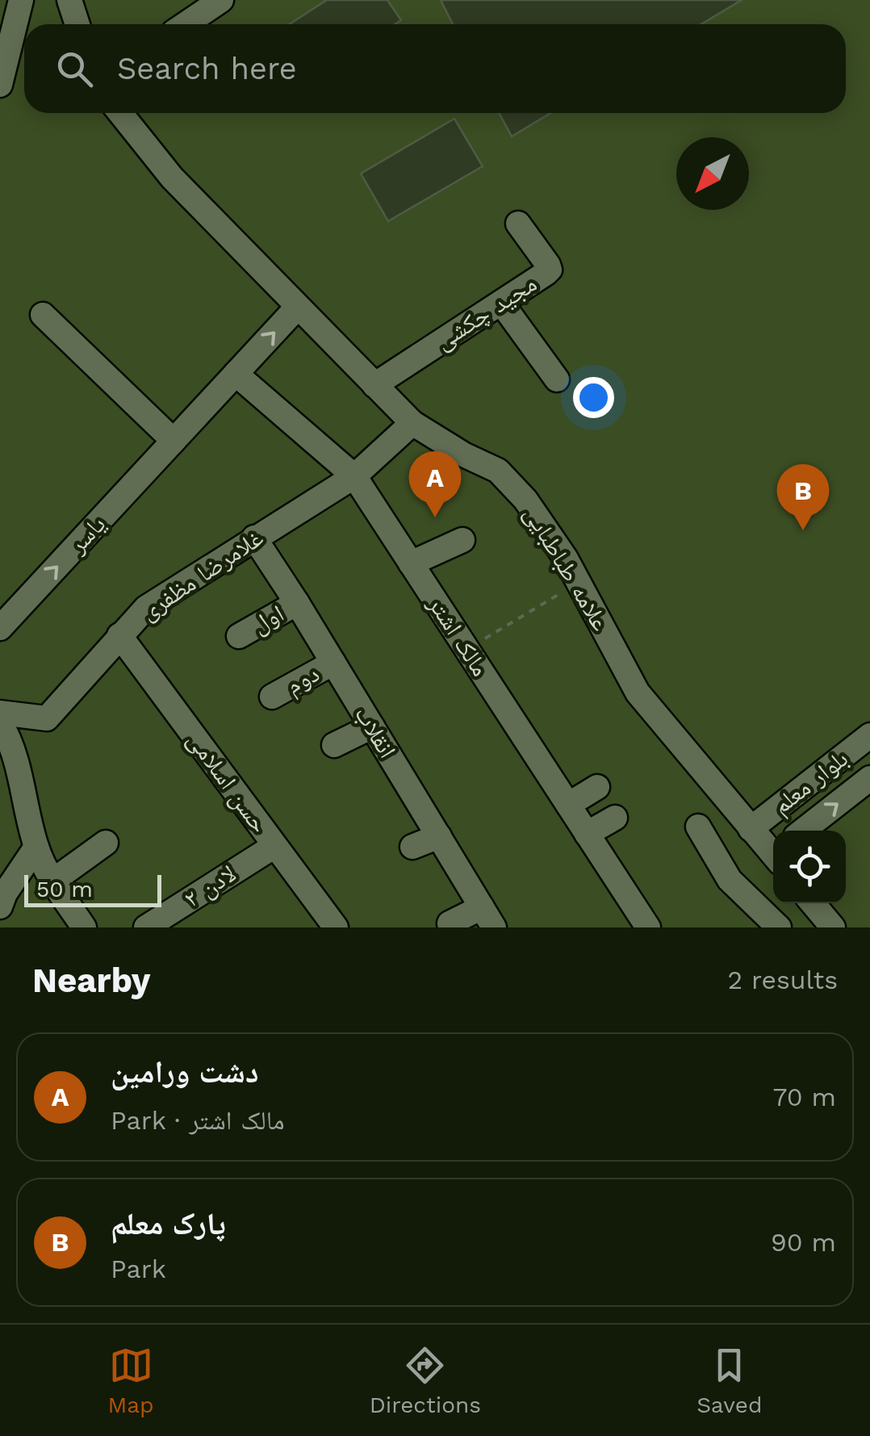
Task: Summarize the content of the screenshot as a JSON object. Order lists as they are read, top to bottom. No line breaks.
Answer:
{"streets":{"street":["مجید چکشی","یاسر","علامه طباطبایی","غلامرضا مظفری","اول","مالک اشتر","دوم","انقلاب","حسن اسلامی","بلوار معلم","لادن ۲"]},"crossings":[["مجید چکشی","علامه طباطبایی"],["یاسر","علامه طباطبایی"],["یاسر","مالک اشتر"],["علامه طباطبایی","غلامرضا مظفری"],["علامه طباطبایی","بلوار معلم"],["غلامرضا مظفری","مالک اشتر"],["غلامرضا مظفری","انقلاب"],["غلامرضا مظفری","حسن اسلامی"],["اول","انقلاب"],["دوم","انقلاب"],["حسن اسلامی","لادن ۲"]],"one_way":["یاسر"],"scale_bar":"50 m","north":"bottom left","page":{"search":"Search here","pins":["A","B"],"scale":"50 m","heading":["Nearby","2 results"],"list":[{"mark":"A","name":"دشت ورامین","note":"Park · مالک اشتر","value":"70 m"},{"mark":"B","name":"پارک معلم","note":"Park","value":"90 m"}],"nav":["Map","Directions","Saved"]}}
